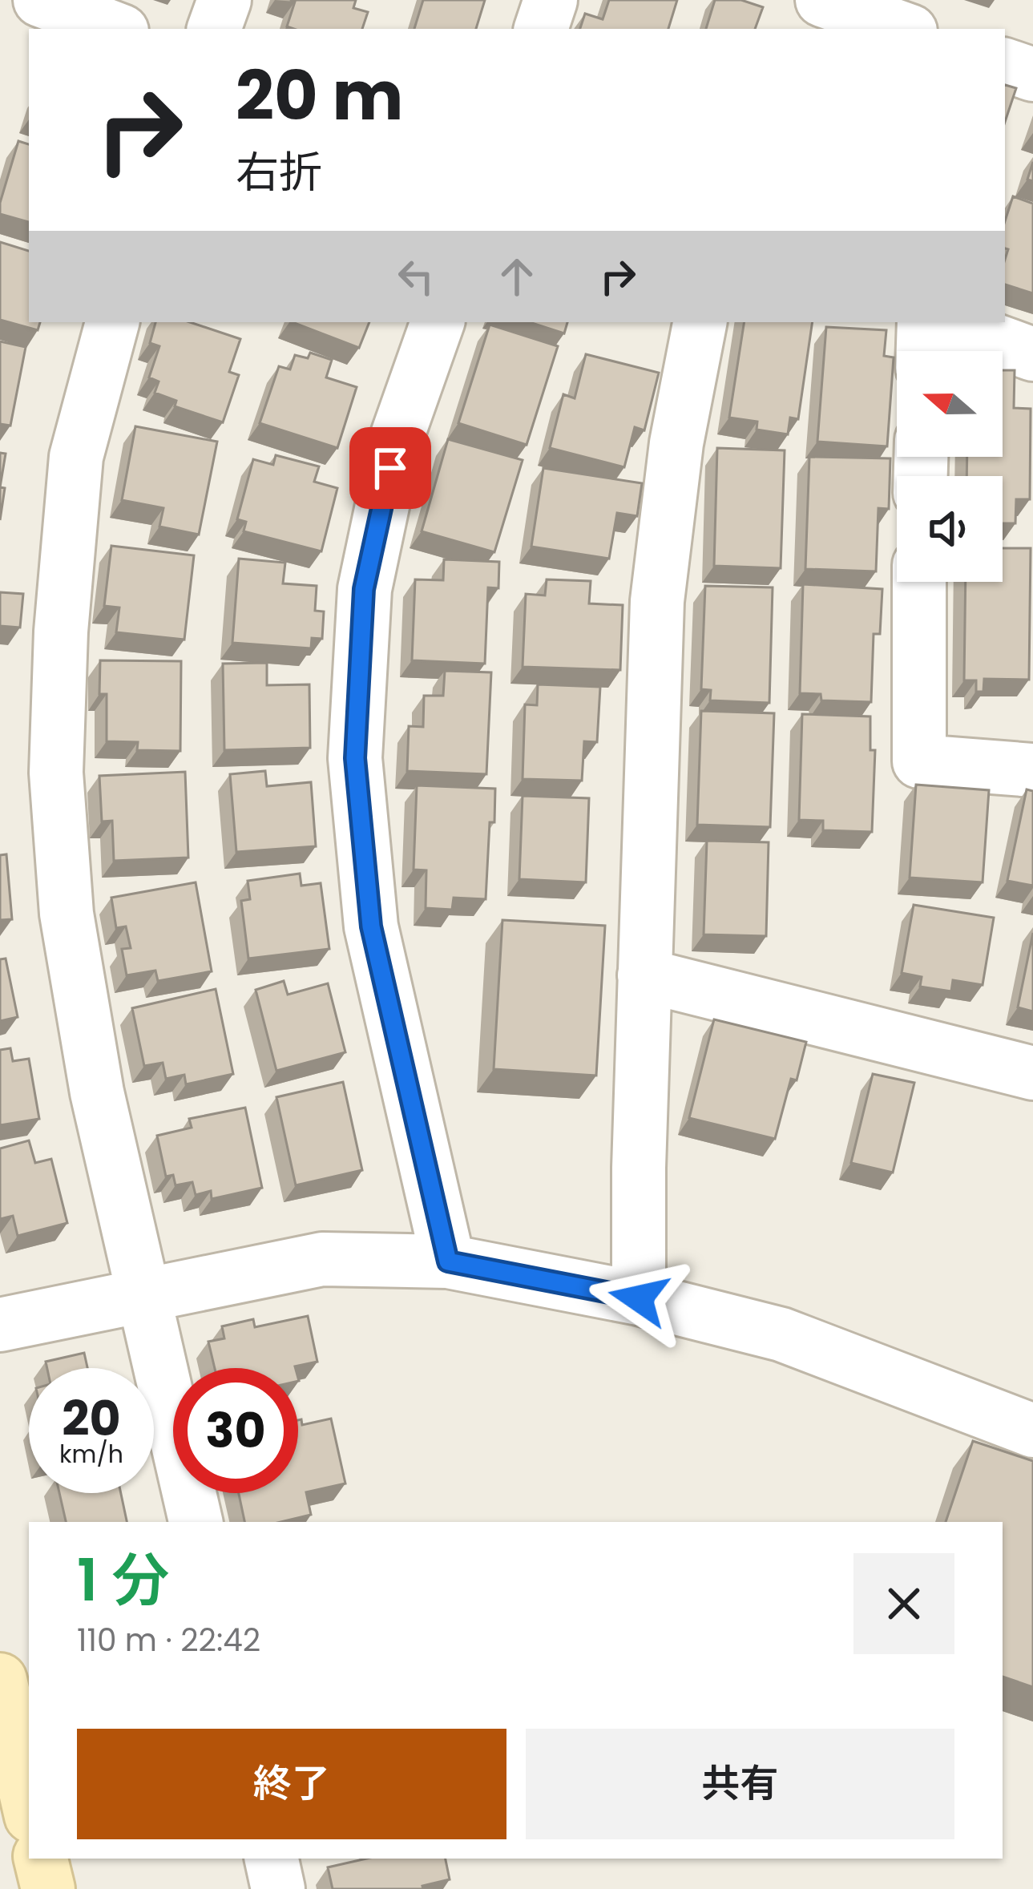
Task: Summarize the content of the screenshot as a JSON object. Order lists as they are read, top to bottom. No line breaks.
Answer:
{"north":"left","page":{"turn":["20 m","右折"],"speed":"20 km/h","limit":"30","heading":["1 分","110 m · 22:42"],"buttons":["終了","共有"]}}
